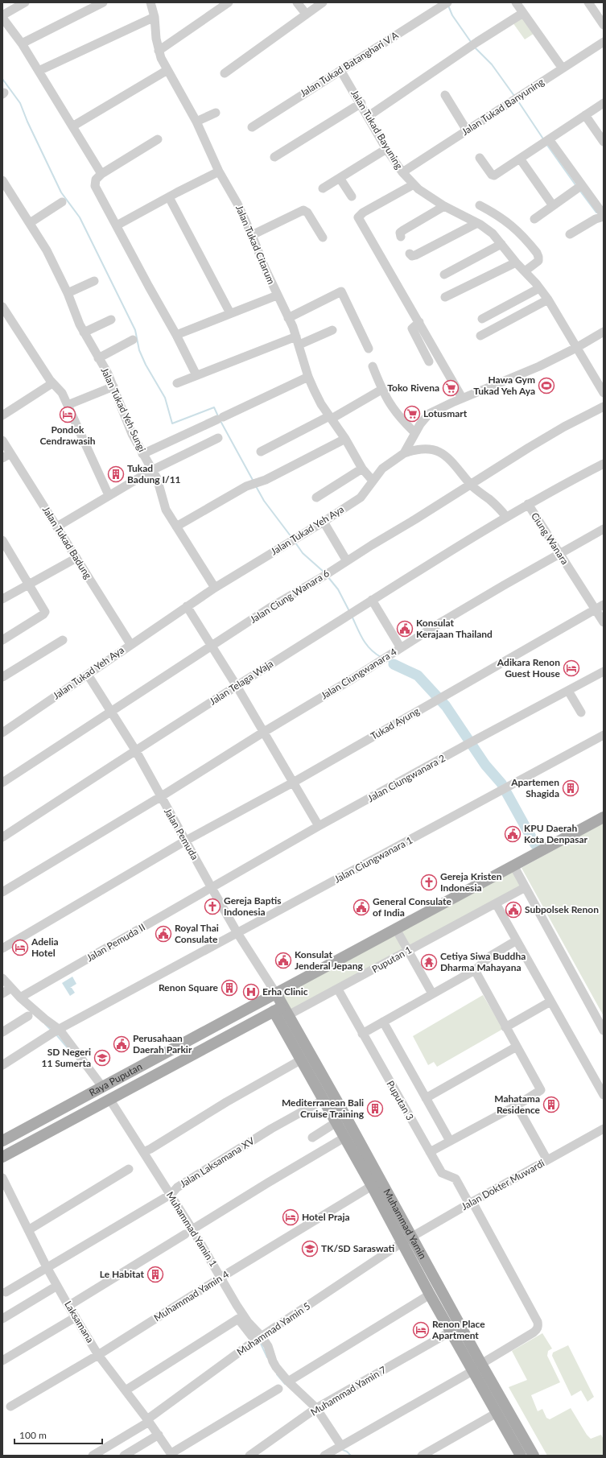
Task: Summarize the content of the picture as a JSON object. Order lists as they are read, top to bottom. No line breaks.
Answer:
{"streets":{"main road":["Raya Puputan","Muhammad Yamin"],"street":["Jalan Tukad Batanghari V A","Jalan Tukad Banyuning","Jalan Tukad Bayuning","Jalan Tukad Citarum","Jalan Tukad Yeh Sungi","Jalan Tukad Yeh Aya","Ciung Wanara","Jalan Tukad Badung","Jalan Ciung Wanara 6","Jalan Ciungwanara 4","Jalan Telaga Waja","Tukad Ayung","Jalan Ciungwanara 2","Jalan Pemuda","Jalan Ciungwanara 1","Jalan Pemuda II","Puputan 1","Puputan 3","Jalan Laksamana XV","Jalan Dokter Muwardi","Muhammad Yamin 1","Muhammad Yamin 4","Laksamana","Muhammad Yamin 5","Muhammad Yamin 7"]},"crossings":[["Jalan Tukad Batanghari V A","Jalan Tukad Bayuning"],["Jalan Tukad Banyuning","Jalan Tukad Bayuning"],["Jalan Tukad Bayuning","Jalan Tukad Yeh Aya"],["Jalan Tukad Citarum","Jalan Tukad Yeh Aya"],["Jalan Tukad Yeh Sungi","Jalan Tukad Yeh Aya"],["Jalan Tukad Yeh Aya","Jalan Tukad Badung"],["Jalan Tukad Yeh Aya","Jalan Pemuda"],["Ciung Wanara","Jalan Ciungwanara 4"],["Ciung Wanara","Jalan Telaga Waja"],["Ciung Wanara","Tukad Ayung"],["Jalan Ciung Wanara 6","Jalan Pemuda"],["Jalan Ciungwanara 4","Jalan Pemuda"],["Jalan Telaga Waja","Jalan Pemuda"],["Tukad Ayung","Jalan Pemuda"],["Jalan Ciungwanara 2","Jalan Pemuda"],["Jalan Ciungwanara 2","Jalan Pemuda II"],["Jalan Pemuda","Jalan Ciungwanara 1"],["Jalan Pemuda","Jalan Pemuda II"],["Jalan Pemuda","Raya Puputan"],["Jalan Pemuda","Muhammad Yamin"],["Puputan 1","Raya Puputan"],["Puputan 1","Puputan 3"],["Puputan 1","Muhammad Yamin"],["Raya Puputan","Muhammad Yamin"],["Raya Puputan","Muhammad Yamin 1"],["Puputan 3","Jalan Dokter Muwardi"],["Puputan 3","Muhammad Yamin"],["Jalan Laksamana XV","Muhammad Yamin"],["Jalan Laksamana XV","Muhammad Yamin 1"],["Jalan Laksamana XV","Laksamana"],["Jalan Dokter Muwardi","Muhammad Yamin"],["Jalan Dokter Muwardi","Muhammad Yamin 5"],["Muhammad Yamin","Muhammad Yamin 4"],["Muhammad Yamin","Muhammad Yamin 5"],["Muhammad Yamin","Muhammad Yamin 7"],["Muhammad Yamin 1","Muhammad Yamin 4"],["Muhammad Yamin 1","Muhammad Yamin 5"],["Muhammad Yamin 1","Muhammad Yamin 7"],["Muhammad Yamin 4","Laksamana"],["Laksamana","Muhammad Yamin 5"]],"places":{"sports":["Hawa Gym Tukad Yeh Aya"],"supermarket":["Toko Rivena","Lotusmart"],"hotel":["Pondok Cendrawasih","Adikara Renon Guest House","Adelia Hotel","Hotel Praja","Renon Place Apartment"],"building":["Tukad Badung I/11","Apartemen Shagida","Renon Square","Mahatama Residence","Mediterranean Bali Cruise Training","Le Habitat"],"public building":["Konsulat Kerajaan Thailand","KPU Daerah Kota Denpasar","General Consulate of India","Subpolsek Renon","Royal Thai Consulate","Konsulat Jenderal Jepang","Perusahaan Daerah Parkir"],"church":["Gereja Kristen Indonesia","Gereja Baptis Indonesia"],"temple":["Cetiya Siwa Buddha Dharma Mahayana"],"hospital":["Erha Clinic"],"school or university":["SD Negeri 11 Sumerta","TK/SD Saraswati"]},"scale_bar":"100 m"}
